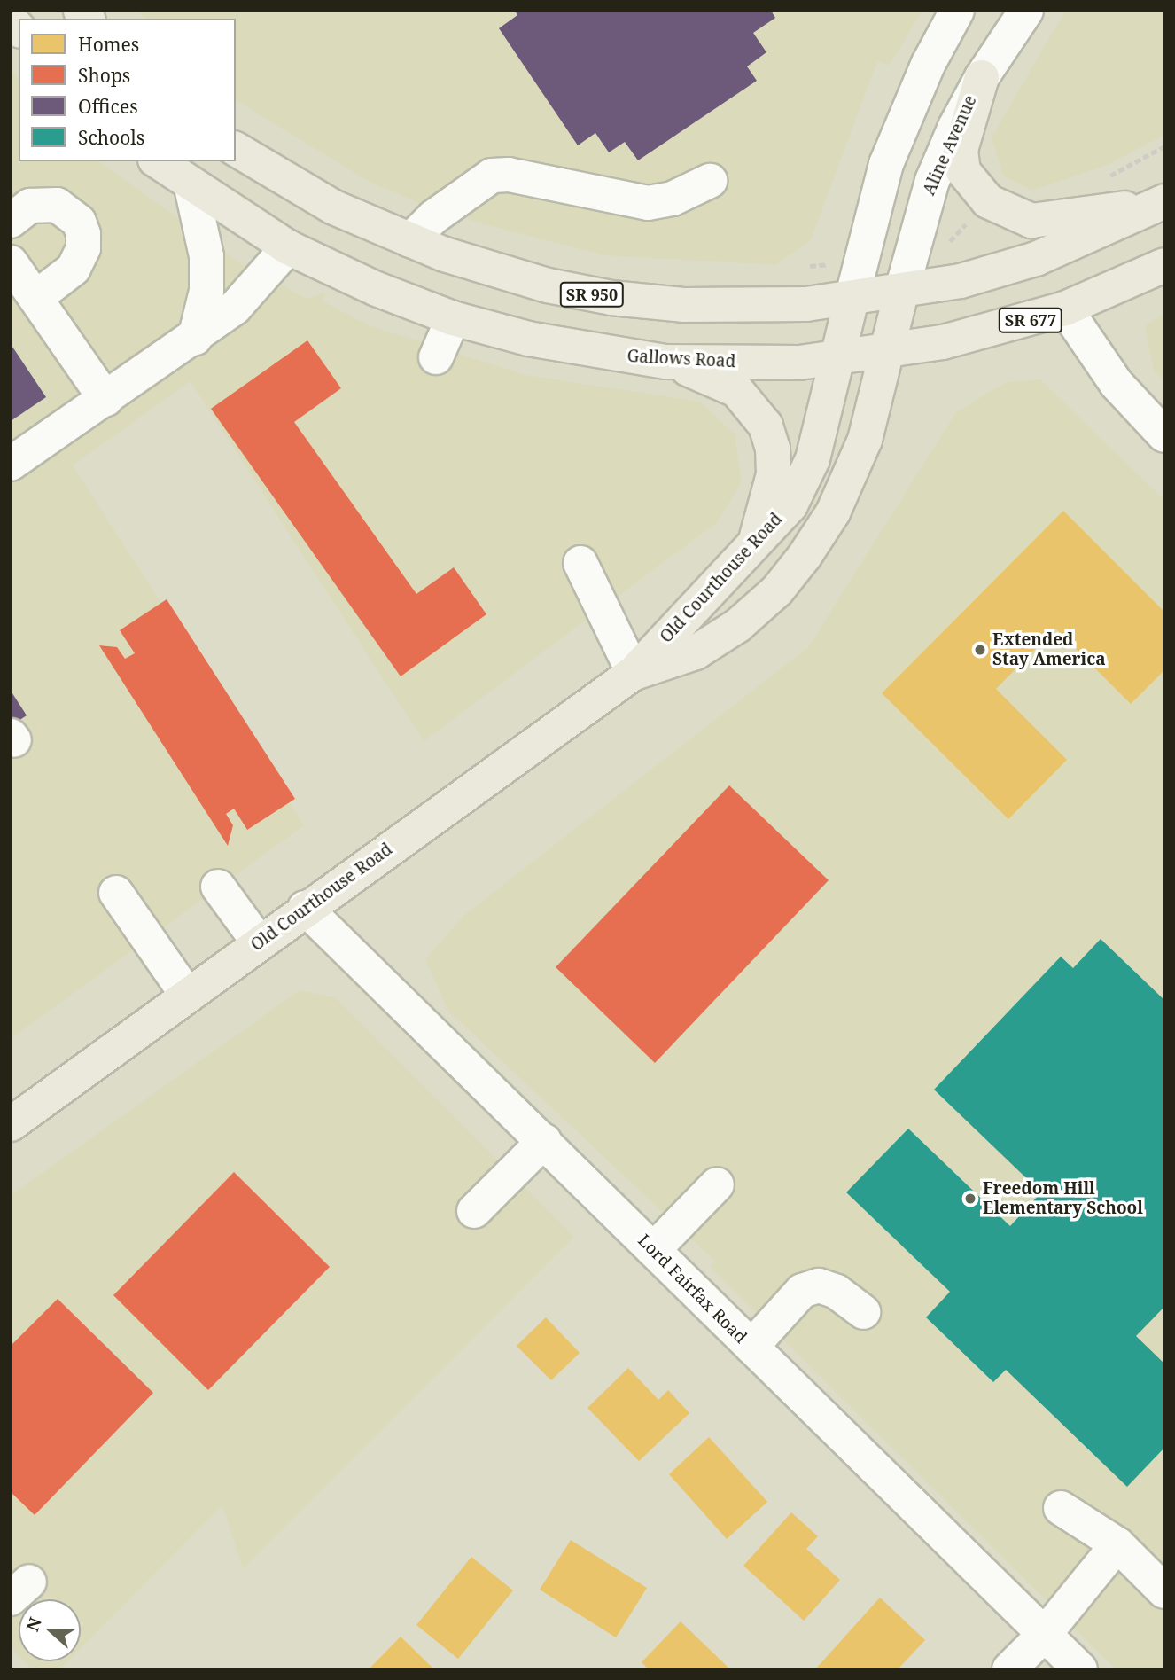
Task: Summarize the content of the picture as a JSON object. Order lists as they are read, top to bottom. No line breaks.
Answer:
{"streets":{"main road":["SR 950","SR 677","Gallows Road","Old Courthouse Road"],"street":["Aline Avenue","Lord Fairfax Road"]},"crossings":[["Aline Avenue","Old Courthouse Road"],["SR 950","Old Courthouse Road"],["Gallows Road","Old Courthouse Road"],["Old Courthouse Road","Lord Fairfax Road"]],"places":["Extended Stay America","Freedom Hill Elementary School"],"legend":["Homes","Shops","Offices","Schools"],"north":"left"}
